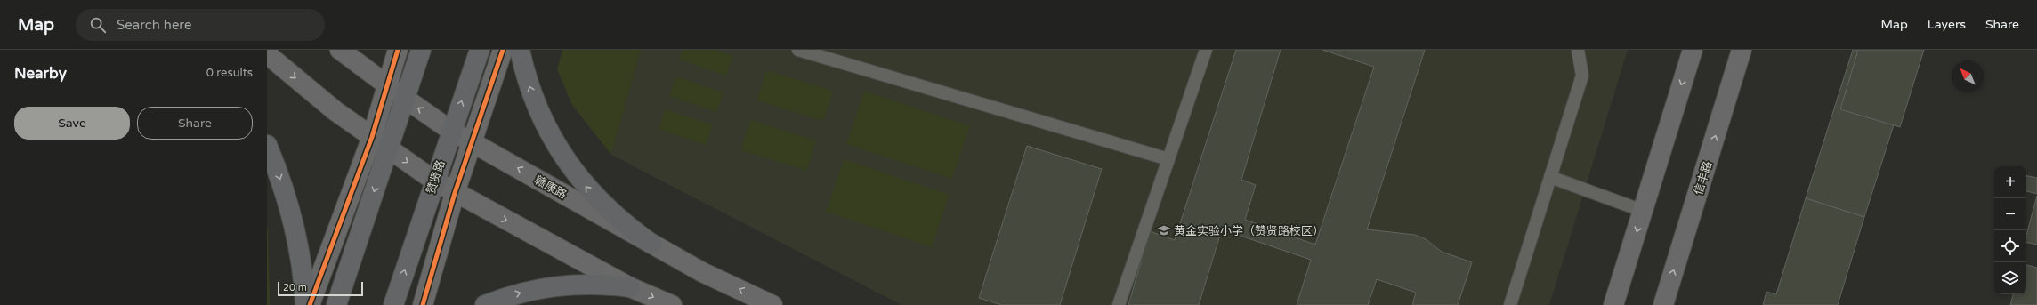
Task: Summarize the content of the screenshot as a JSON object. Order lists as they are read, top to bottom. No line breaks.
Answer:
{"streets":{"main road":["赞贤路","信丰路","赣康路"]},"crossings":[["赞贤路","赣康路"]],"places":{"school or university":["黄金实验小学（赞贤路校区）"]},"scale_bar":"20 m","north":"top left","page":{"header":"Map","search":"Search here","nav":["Map","Layers","Share"],"heading":["Nearby","0 results"],"buttons":["Save","Share"],"map_buttons":["+","−"],"scale":"20 m"}}
